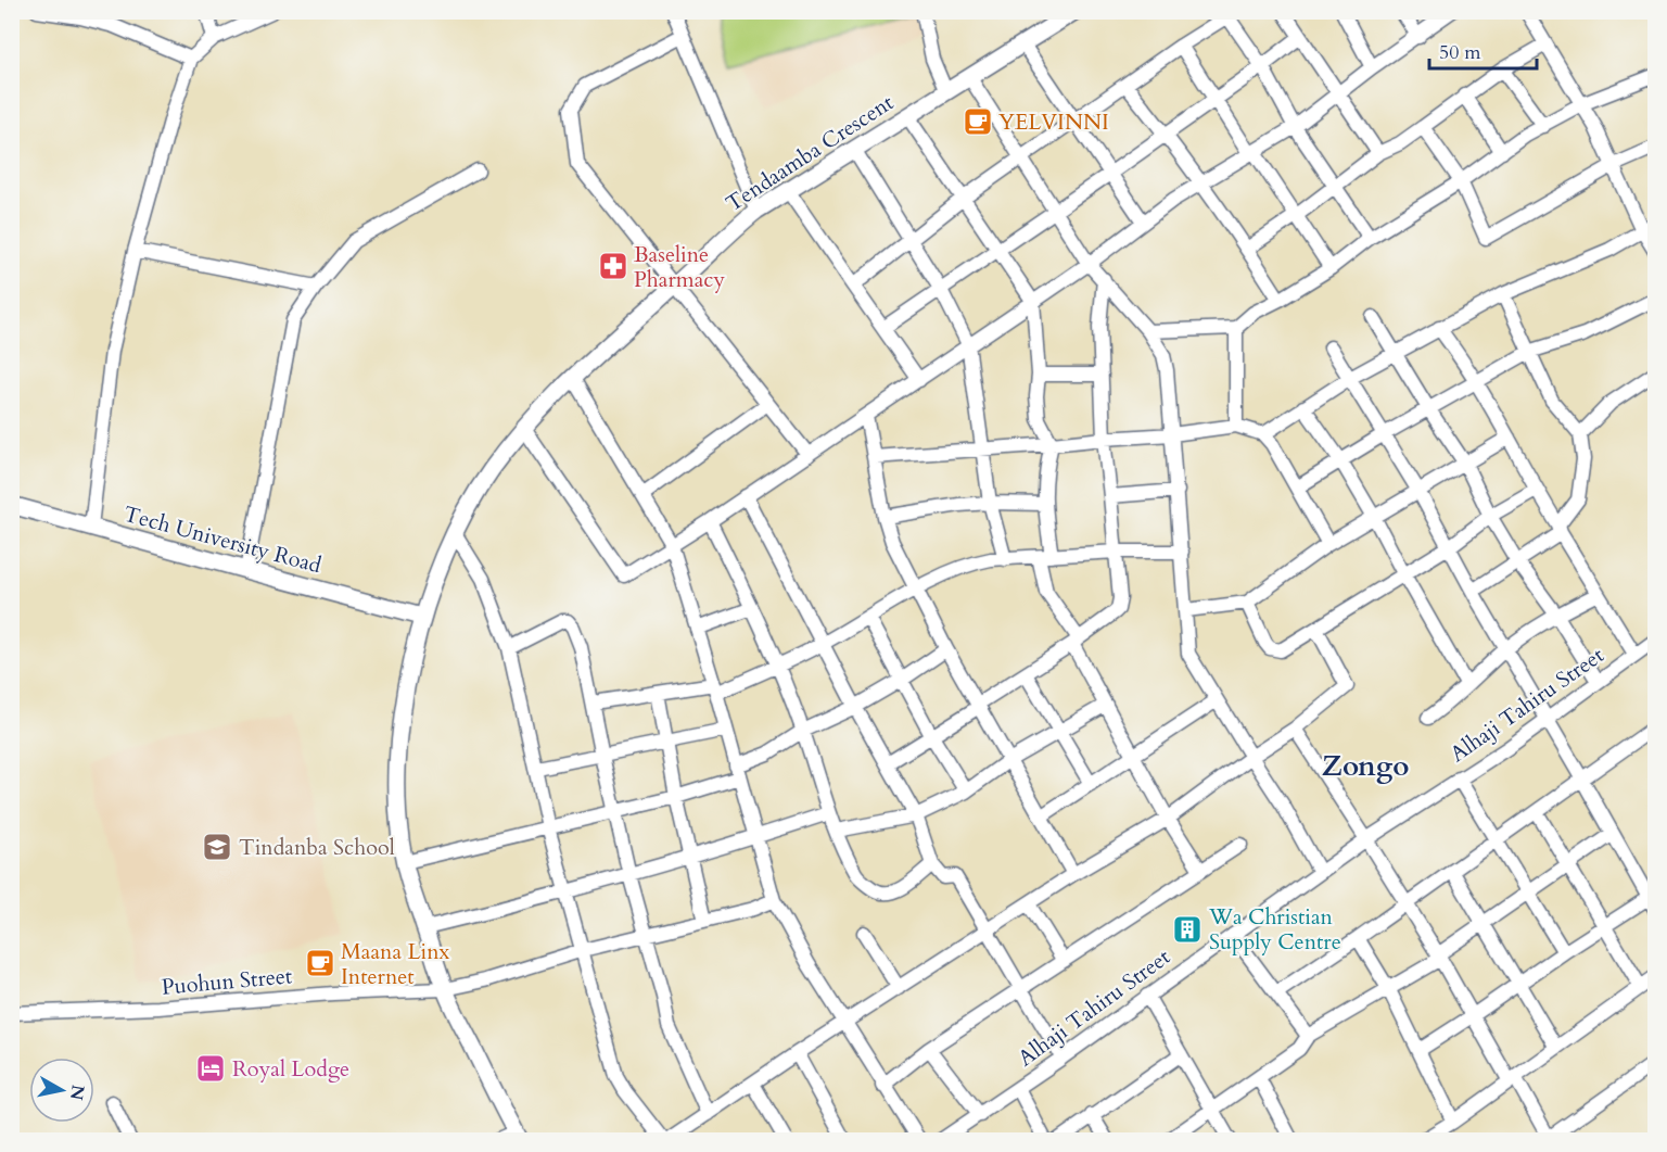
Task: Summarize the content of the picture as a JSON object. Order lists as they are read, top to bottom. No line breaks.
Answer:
{"streets":{"street":["Tendaamba Crescent","Tech University Road","Alhaji Tahiru Street","Puohun Street"]},"crossings":[["Tendaamba Crescent","Tech University Road"],["Tendaamba Crescent","Puohun Street"]],"districts":["Zongo"],"places":{"cafe":["YELVINNI","Maana Linx Internet"],"pharmacy":["Baseline Pharmacy"],"school or university":["Tindanba School"],"building":["Wa Christian Supply Centre"],"hotel":["Royal Lodge"]},"scale_bar":"50 m","north":"right"}
